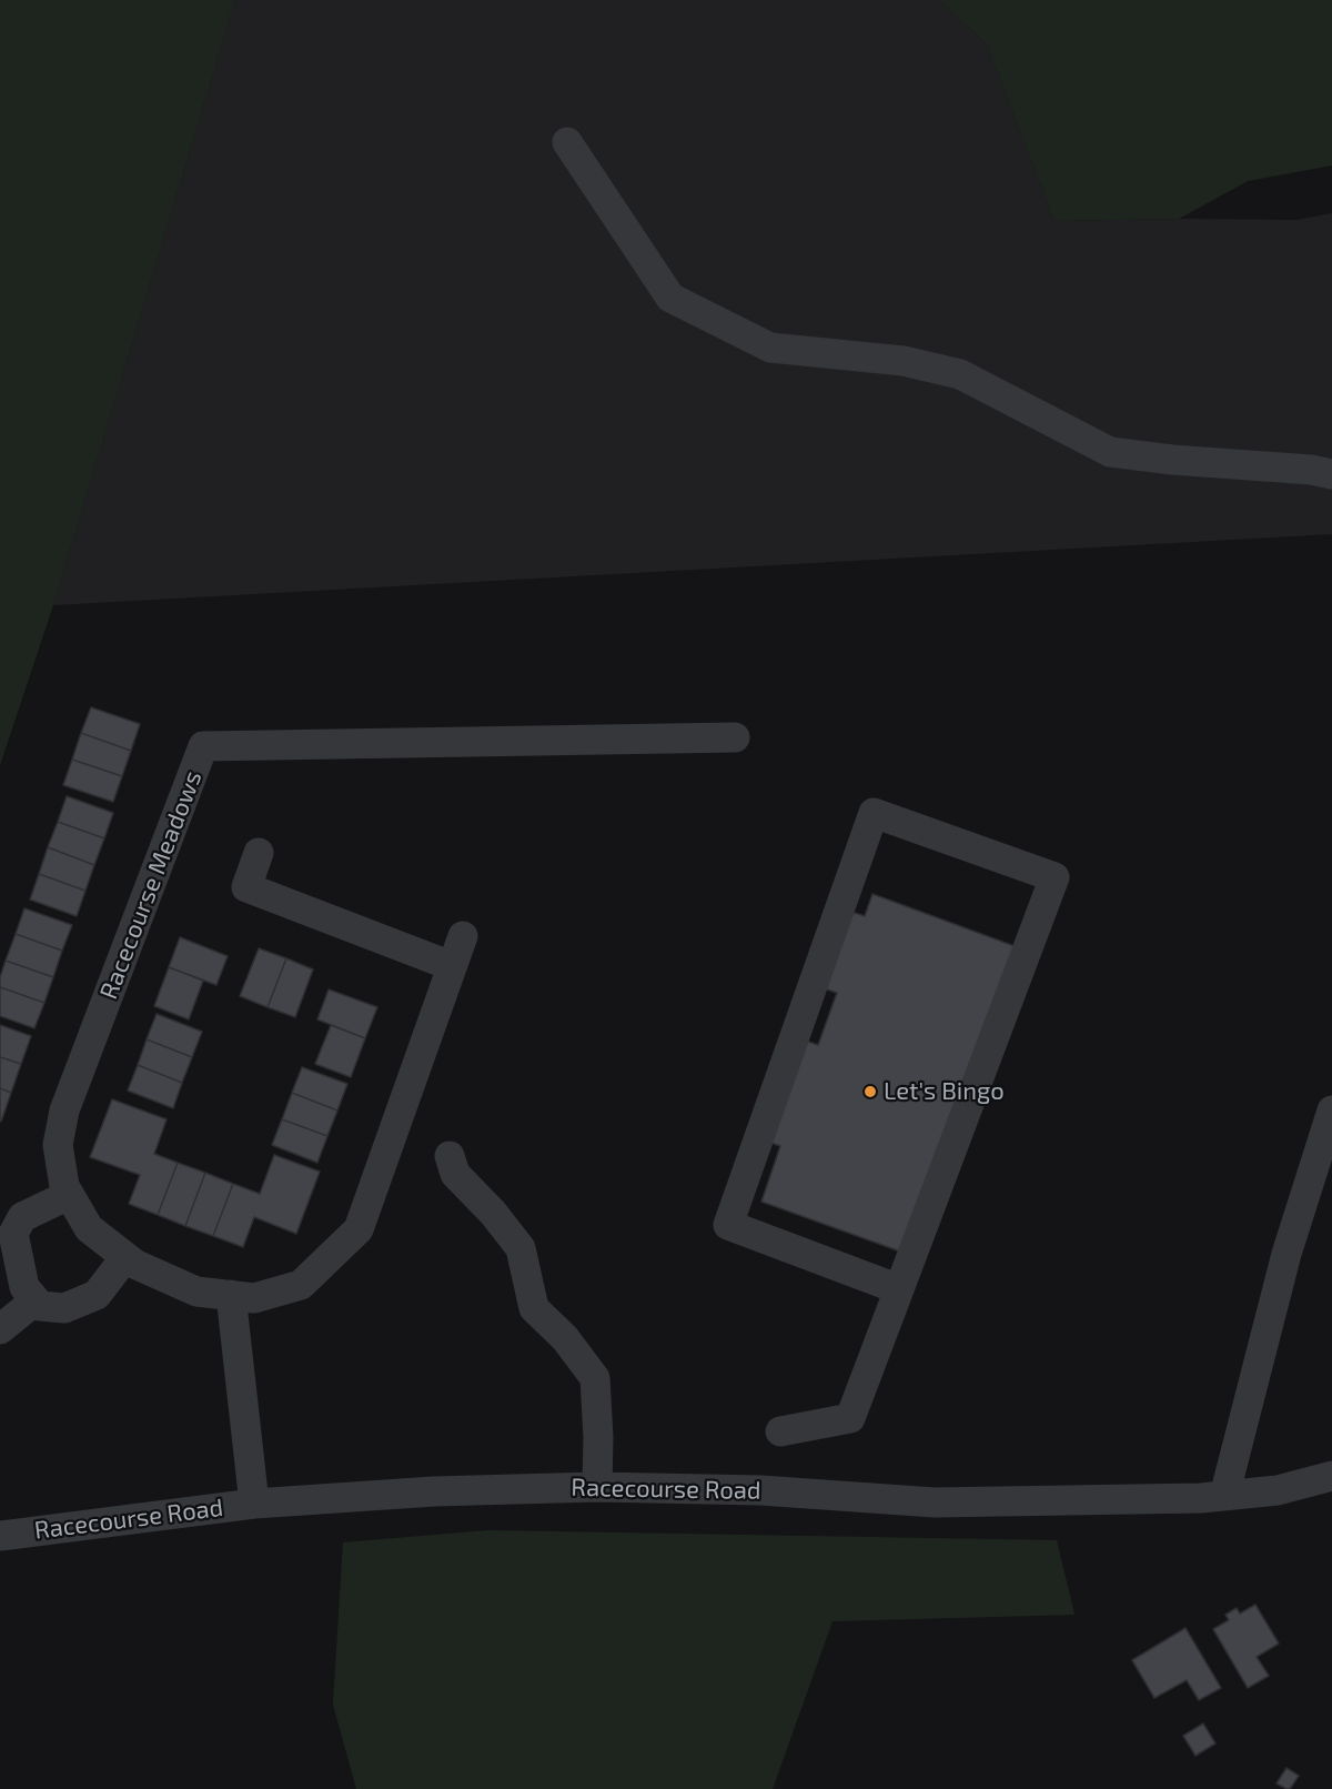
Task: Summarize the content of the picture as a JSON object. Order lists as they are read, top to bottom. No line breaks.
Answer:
{"streets":{"street":["Racecourse Meadows","Racecourse Road"]},"places":["Let's Bingo"]}
